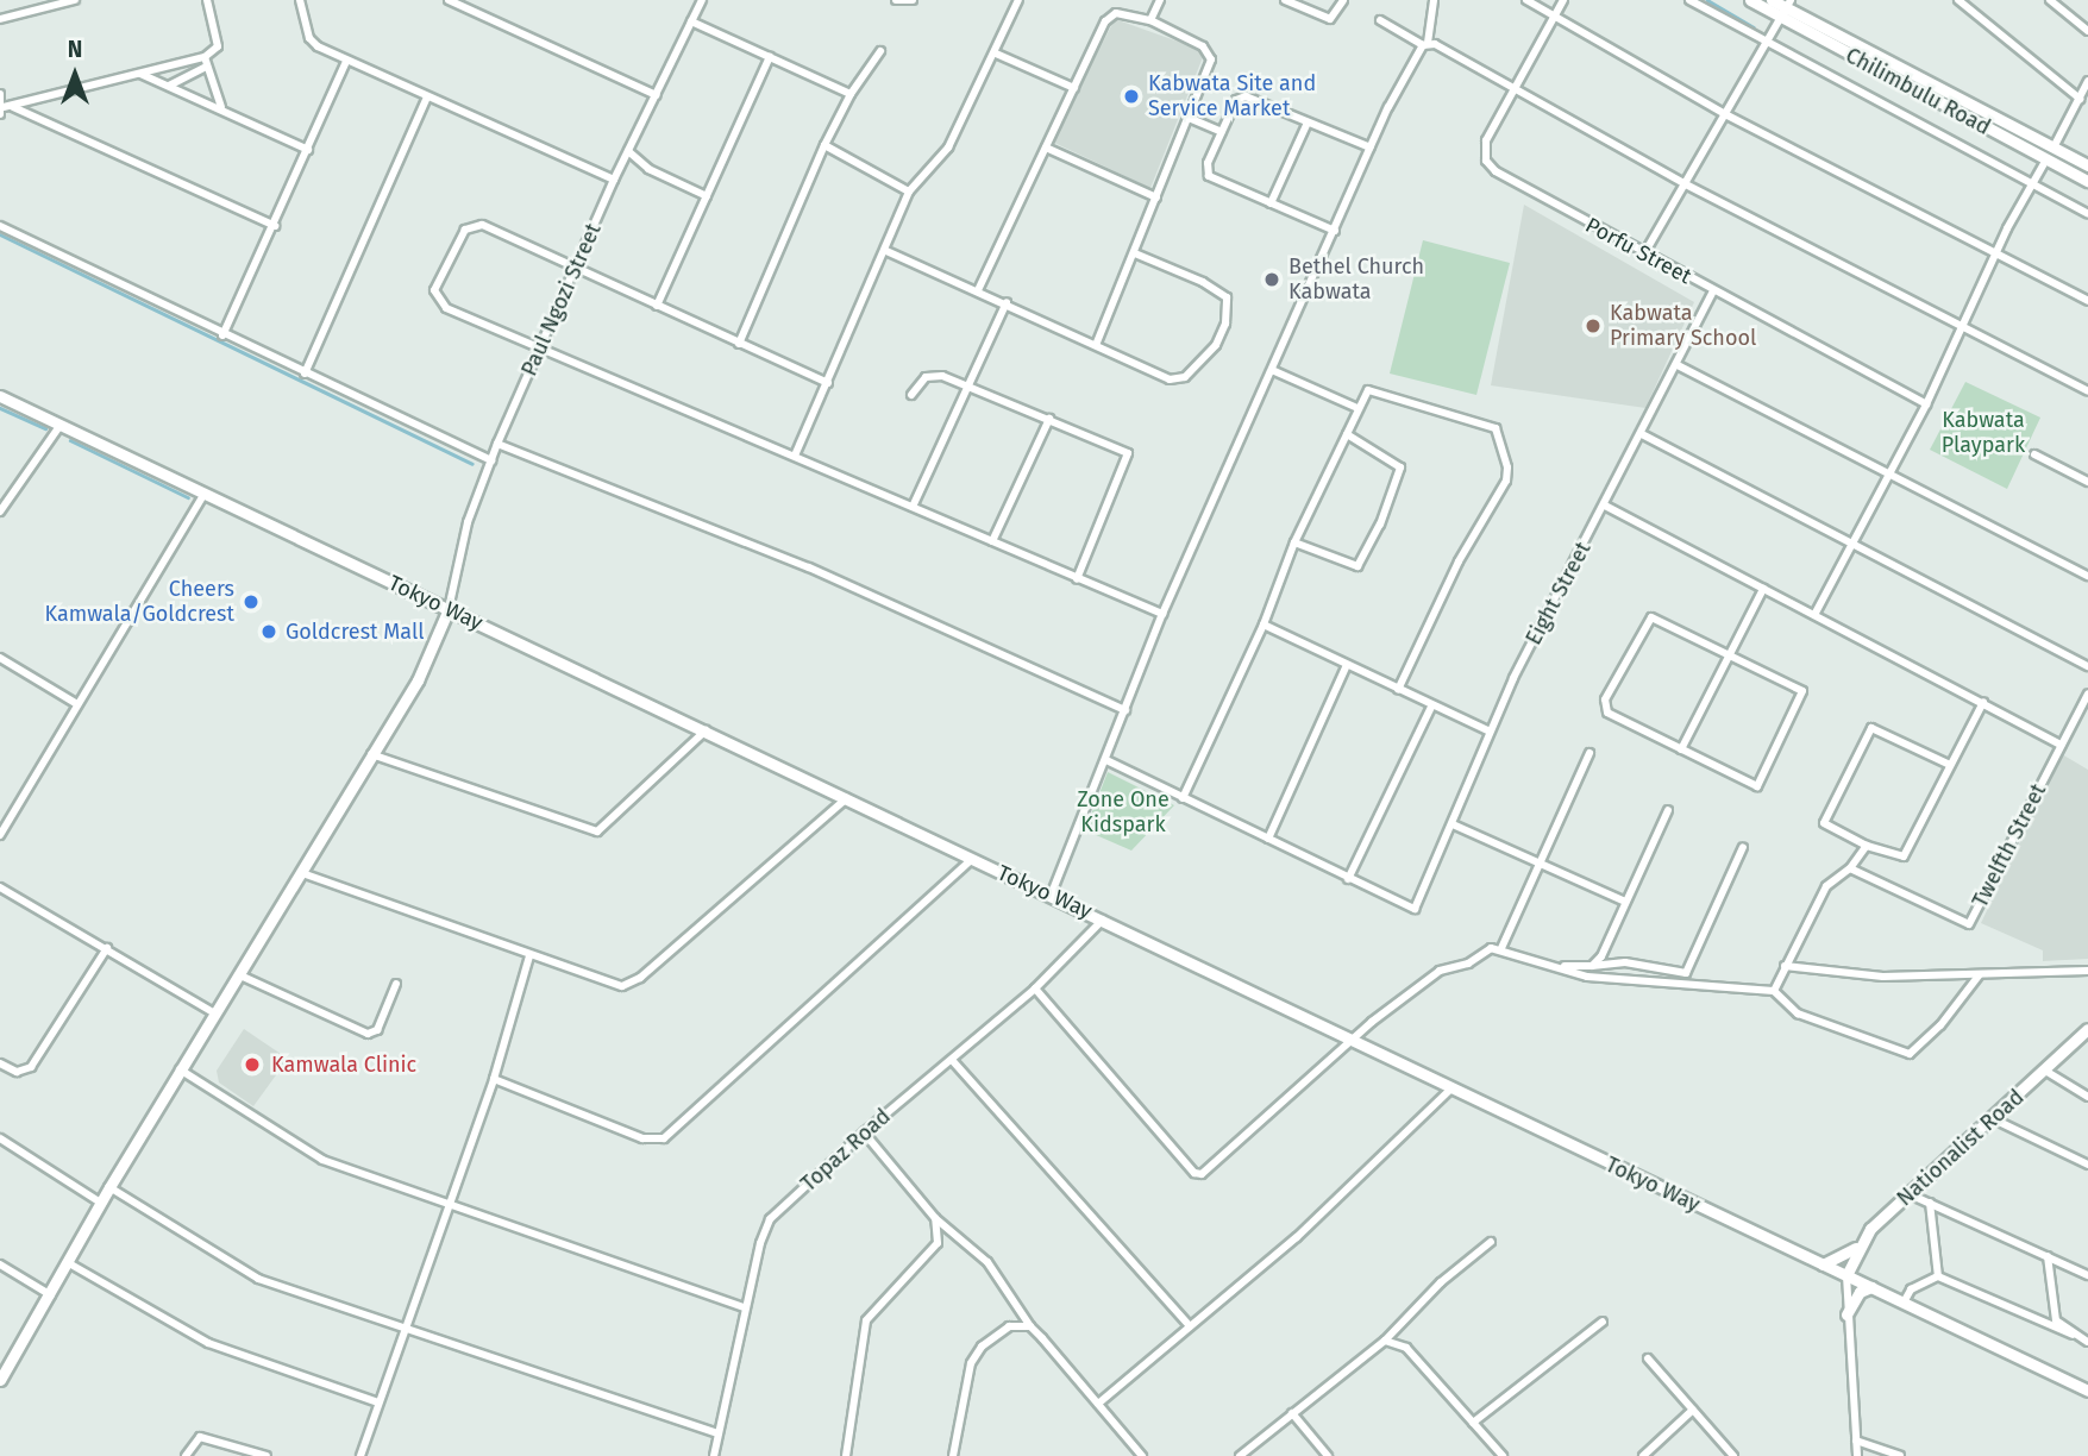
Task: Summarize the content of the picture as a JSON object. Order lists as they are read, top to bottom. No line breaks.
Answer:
{"streets":{"main road":["Chilimbulu Road","Tokyo Way","Nationalist Road"],"street":["Porfu Street","Paul Ngozi Street","Eight Street","Twelfth Street","Topaz Road"]},"crossings":[["Porfu Street","Eight Street"],["Paul Ngozi Street","Tokyo Way"],["Tokyo Way","Nationalist Road"],["Tokyo Way","Topaz Road"]],"parks":["Kabwata Playpark","Zone One Kidspark"],"places":["Kabwata Site and Service Market","Bethel Church Kabwata","Kabwata Primary School","Cheers Kamwala/Goldcrest","Goldcrest Mall","Kamwala Clinic"],"north":"top"}
